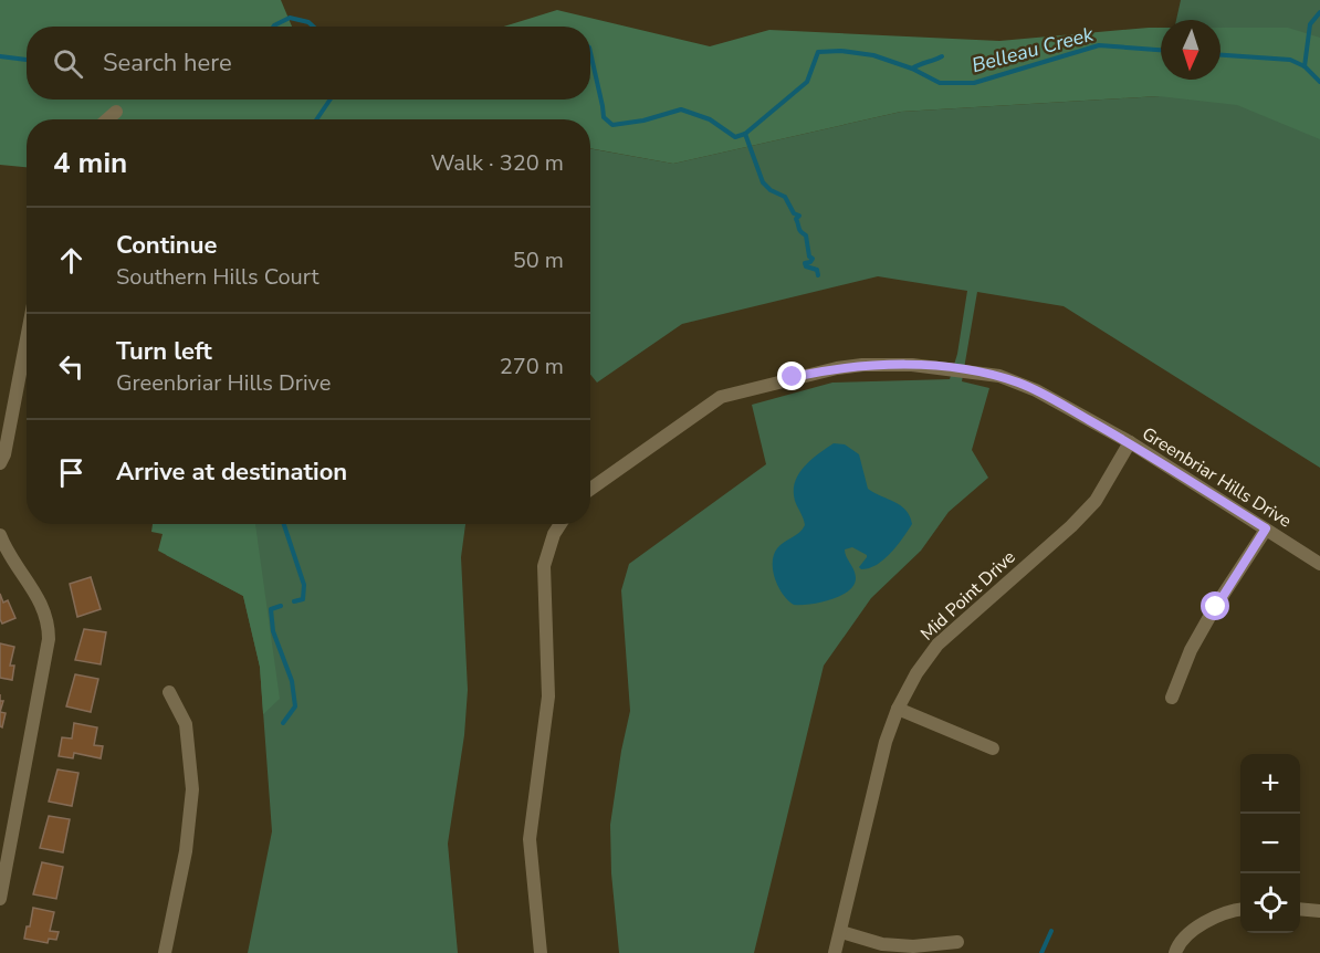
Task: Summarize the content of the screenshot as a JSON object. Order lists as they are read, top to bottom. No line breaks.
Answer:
{"streets":{"street":["Greenbriar Hills Drive","Mid Point Drive"]},"crossings":[["Greenbriar Hills Drive","Mid Point Drive"]],"water":["Belleau Creek"],"north":"bottom","page":{"search":"Search here","heading":["4 min","Walk · 320 m"],"list":[["Continue","Southern Hills Court","50 m"],["Turn left","Greenbriar Hills Drive","270 m"],"Arrive at destination"],"map_buttons":["+","−"]}}
